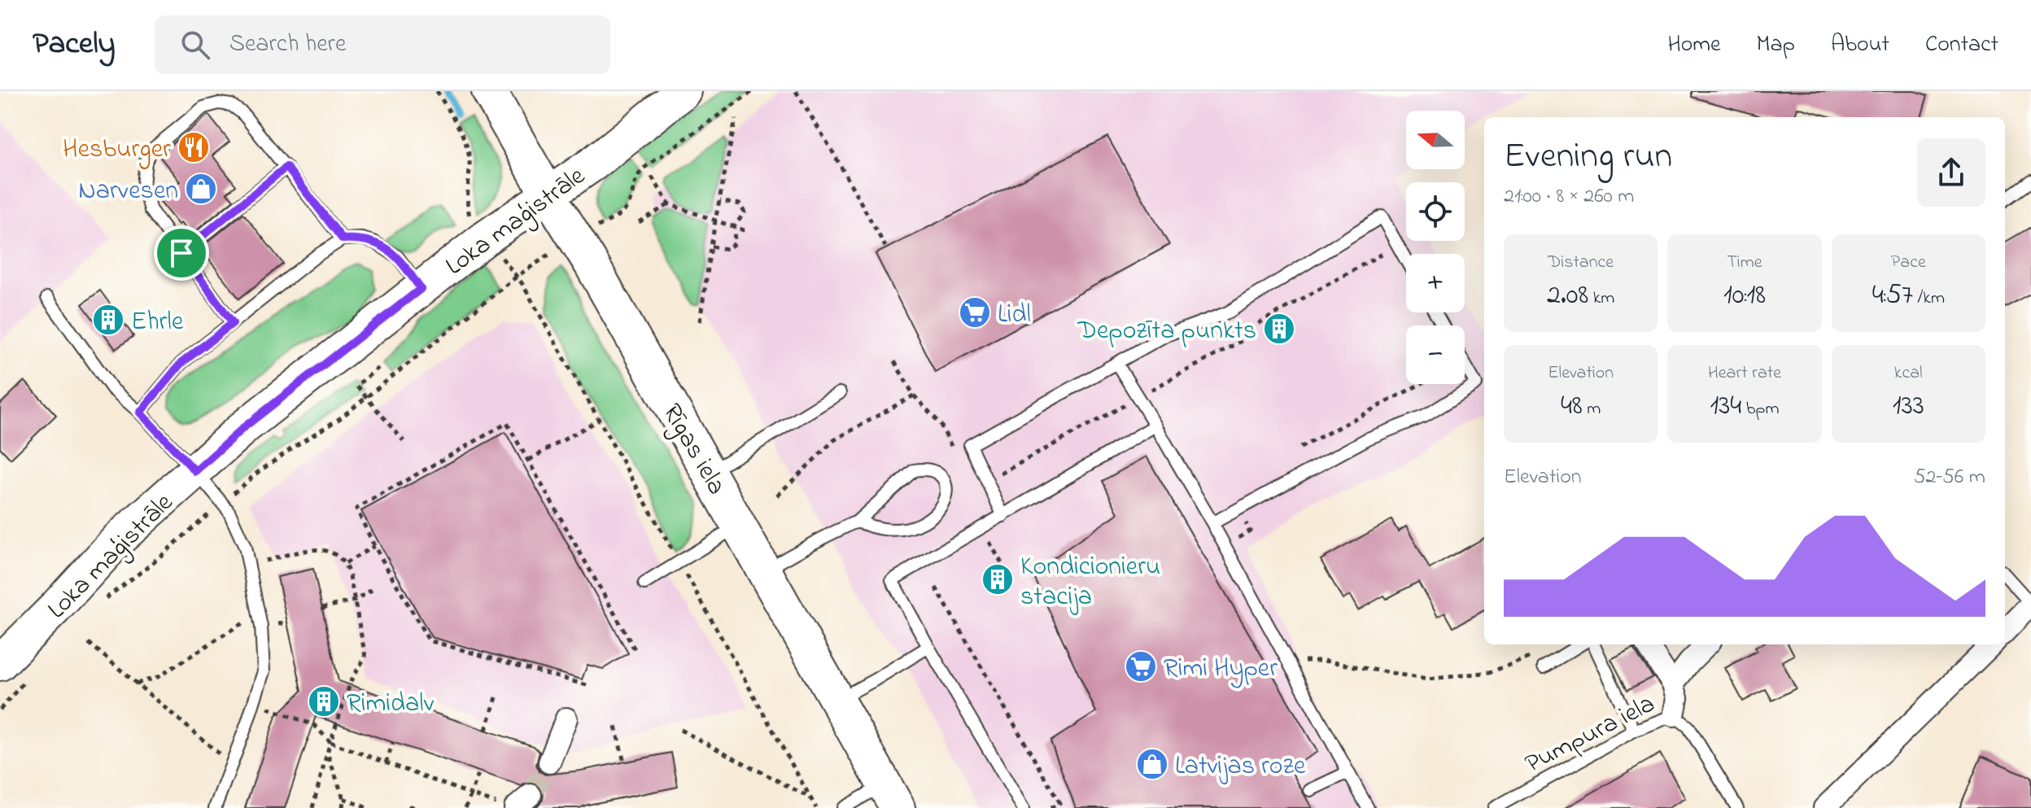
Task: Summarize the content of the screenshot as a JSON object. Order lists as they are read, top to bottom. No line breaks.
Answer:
{"streets":{"main road":["Loka maģistrāle","Rīgas iela"],"lane":["Pumpura iela"]},"crossings":[["Loka maģistrāle","Rīgas iela"]],"places":{"restaurant":["Hesburger"],"shop":["Narvesen","Latvijas roze"],"supermarket":["Lidl","Rimi Hyper"],"building":["Ehrle","Depozīta punkts","Kondicionieru stacija","Rimidalv"]},"north":"left","page":{"header":"Pacely","search":"Search here","nav":["Home","Map","About","Contact"],"map_buttons":["+","−"],"heading":["Evening run","21:00 · 8 × 260 m"],"stats":[["Distance","2.08 km"],["Time","10:18"],["Pace","4:57 /km"],["Elevation","48 m"],["Heart rate","134 bpm"],["kcal","133"]],"chart":["Elevation","52–56 m"]}}
